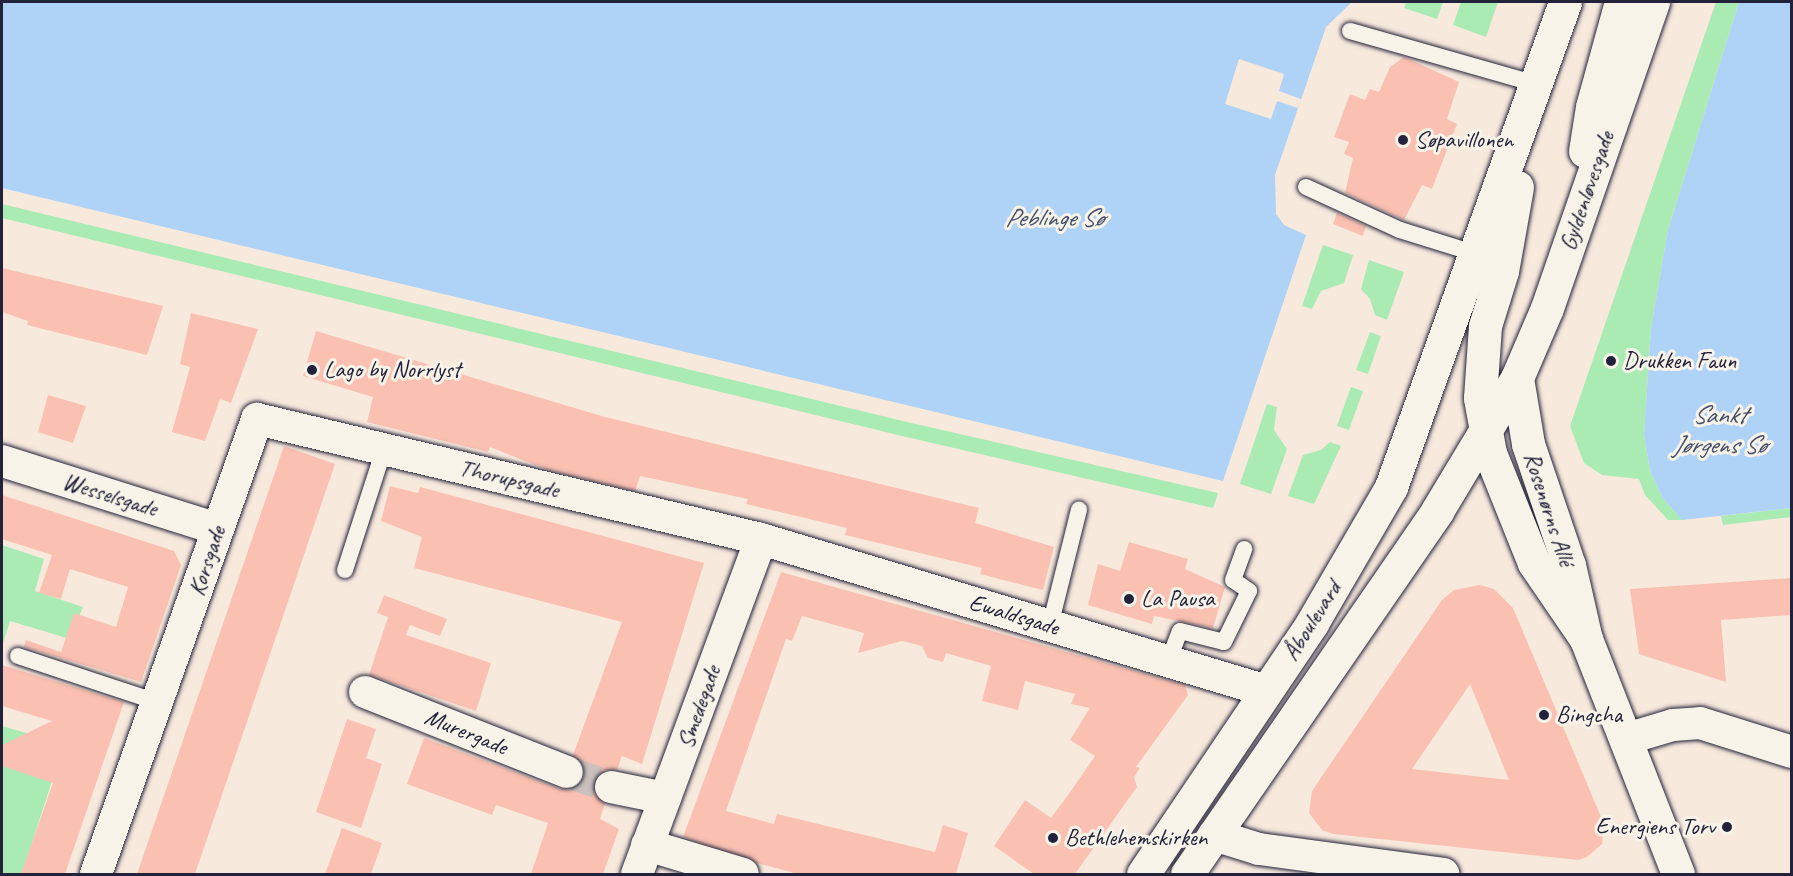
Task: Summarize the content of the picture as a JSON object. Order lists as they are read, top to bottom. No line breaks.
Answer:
{"streets":{"street":["Gyldenløvesgade","Thorupsgade","Wesselsgade","Rosenørns Allé","Korsgade","Ewaldsgade","Åboulevard","Smedegade","Murergade"]},"crossings":[["Gyldenløvesgade","Rosenørns Allé"],["Gyldenløvesgade","Åboulevard"],["Thorupsgade","Korsgade"],["Thorupsgade","Ewaldsgade"],["Thorupsgade","Smedegade"],["Wesselsgade","Korsgade"],["Rosenørns Allé","Åboulevard"],["Ewaldsgade","Åboulevard"],["Ewaldsgade","Smedegade"]],"water":["Peblinge Sø","Sankt Jørgens Sø"],"places":["Søpavillonen","Drukken Faun","Lago by Norrlyst","La Pausa","Bingcha","Energiens Torv","Bethlehemskirken"]}
